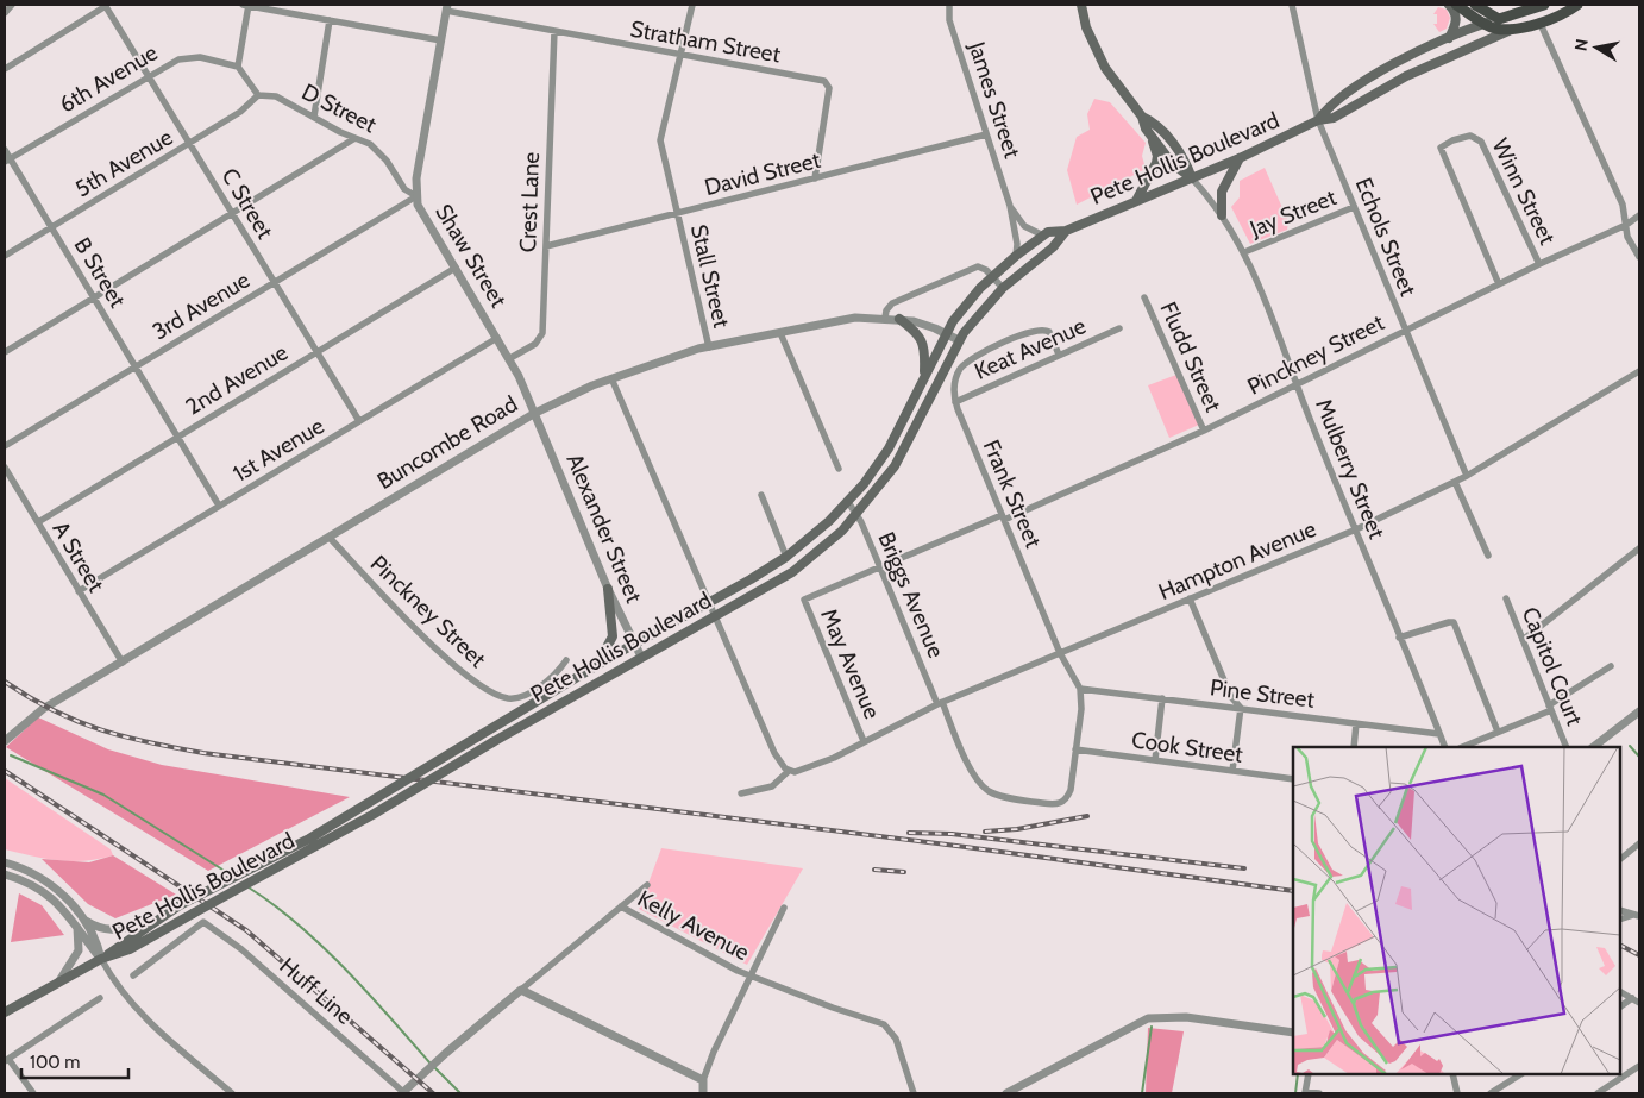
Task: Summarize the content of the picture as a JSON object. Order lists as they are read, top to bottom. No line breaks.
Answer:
{"streets":{"main road":["Pete Hollis Boulevard"],"street":["Stratham Street","6th Avenue","James Street","D Street","5th Avenue","David Street","Winn Street","Crest Lane","C Street","Jay Street","Echols Street","Shaw Street","B Street","Stall Street","3rd Avenue","Keat Avenue","Pinckney Street","Fludd Street","2nd Avenue","Buncombe Road","1st Avenue","Mulberry Street","Frank Street","Alexander Street","A Street","Hampton Avenue","Briggs Avenue","May Avenue","Capitol Court","Pine Street","Cook Street","Kelly Avenue","Huff Line"]},"crossings":[["Stratham Street","David Street"],["Stratham Street","Crest Lane"],["Stratham Street","Shaw Street"],["Stratham Street","Stall Street"],["6th Avenue","C Street"],["6th Avenue","B Street"],["James Street","Pete Hollis Boulevard"],["James Street","David Street"],["D Street","5th Avenue"],["D Street","Shaw Street"],["D Street","3rd Avenue"],["Pete Hollis Boulevard","Echols Street"],["Pete Hollis Boulevard","Buncombe Road"],["Pete Hollis Boulevard","Mulberry Street"],["Pete Hollis Boulevard","Alexander Street"],["Pete Hollis Boulevard","Briggs Avenue"],["5th Avenue","C Street"],["5th Avenue","B Street"],["David Street","Crest Lane"],["David Street","Stall Street"],["Winn Street","Pinckney Street"],["Crest Lane","Shaw Street"],["C Street","3rd Avenue"],["C Street","2nd Avenue"],["C Street","1st Avenue"],["Jay Street","Echols Street"],["Jay Street","Mulberry Street"],["Echols Street","Pinckney Street"],["Echols Street","Hampton Avenue"],["Shaw Street","3rd Avenue"],["Shaw Street","2nd Avenue"],["Shaw Street","Buncombe Road"],["Shaw Street","1st Avenue"],["Shaw Street","Alexander Street"],["B Street","3rd Avenue"],["B Street","2nd Avenue"],["B Street","1st Avenue"],["Stall Street","Buncombe Road"],["Keat Avenue","Frank Street"],["Pinckney Street","Fludd Street"],["Pinckney Street","Buncombe Road"],["Pinckney Street","Mulberry Street"],["Pinckney Street","Frank Street"],["Pinckney Street","Briggs Avenue"],["Pinckney Street","May Avenue"],["2nd Avenue","A Street"],["Buncombe Road","Alexander Street"],["Buncombe Road","A Street"],["1st Avenue","A Street"],["Mulberry Street","Hampton Avenue"],["Mulberry Street","Pine Street"],["Frank Street","Hampton Avenue"],["Frank Street","Briggs Avenue"],["Frank Street","Pine Street"],["Frank Street","Cook Street"],["Hampton Avenue","Briggs Avenue"],["Hampton Avenue","May Avenue"],["Briggs Avenue","Cook Street"]],"scale_bar":"100 m","north":"left"}
